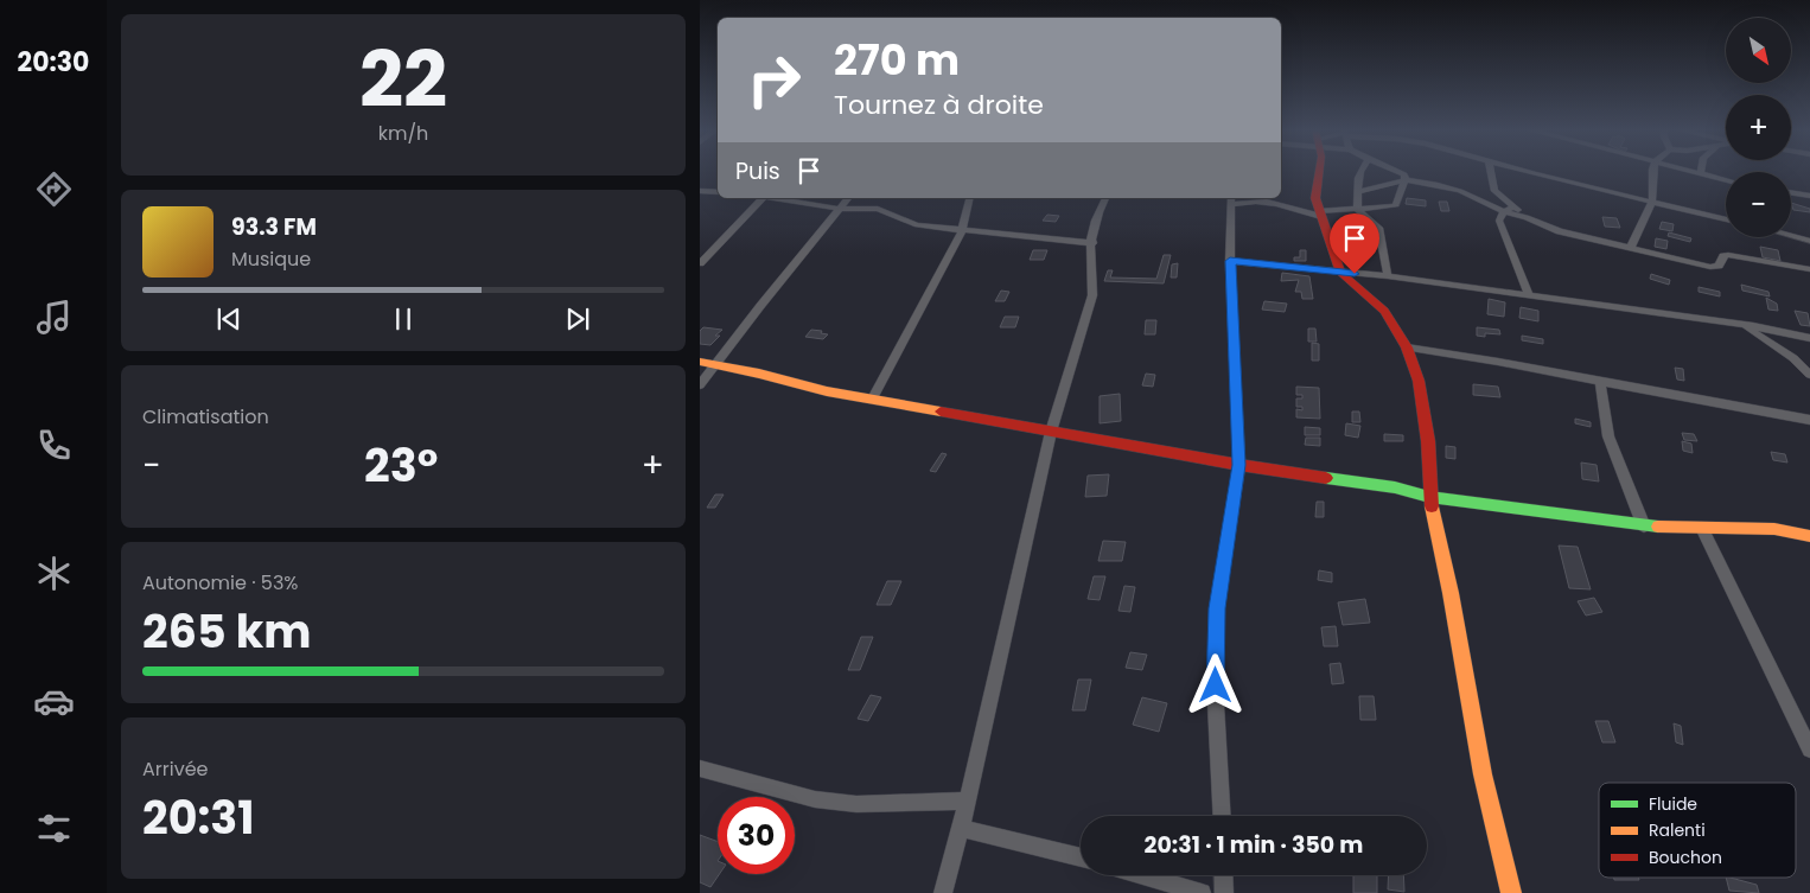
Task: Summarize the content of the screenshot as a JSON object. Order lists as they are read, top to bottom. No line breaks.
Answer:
{"legend":["Fluide","Ralenti","Bouchon"],"north":"bottom right","page":{"tabs":"20:30","tile":[["22","km/h"],"Climatisation",["Autonomie · 53%","265 km"],["Arrivée","20:31"]],"map_buttons":["+","−"],"turn":["270 m","Tournez à droite"],"then":"Puis","song":["93.3 FM","Musique"],"heat":["−","23°","+"],"limit":"30","trip":"20:31 · 1 min · 350 m"}}
